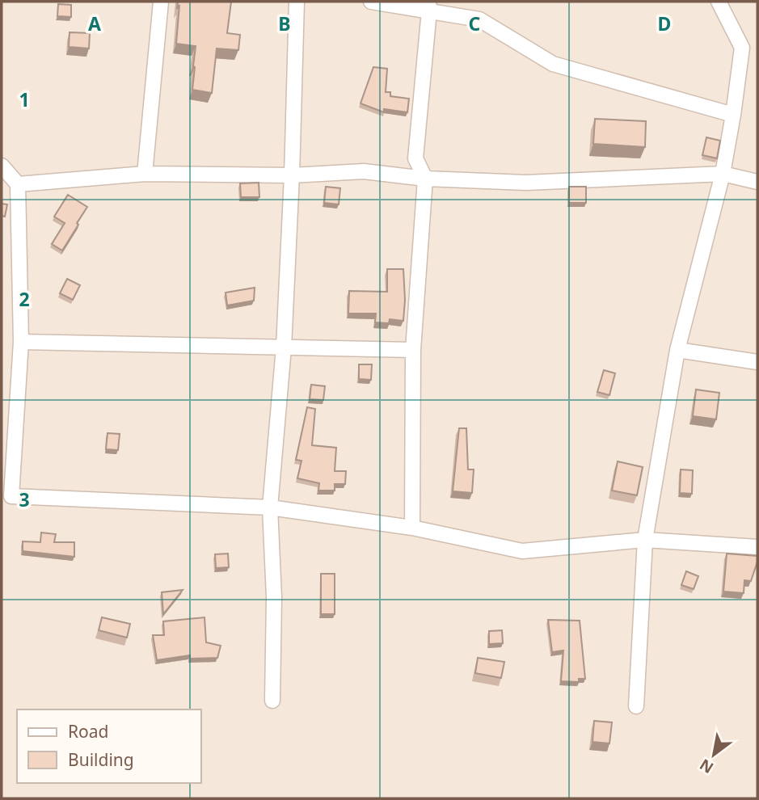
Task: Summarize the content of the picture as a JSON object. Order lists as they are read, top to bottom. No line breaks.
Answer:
{"legend":["Road","Building"],"north":"bottom left","grid":{"columns":["A","B","C","D"],"rows":["1","2","3"]}}
